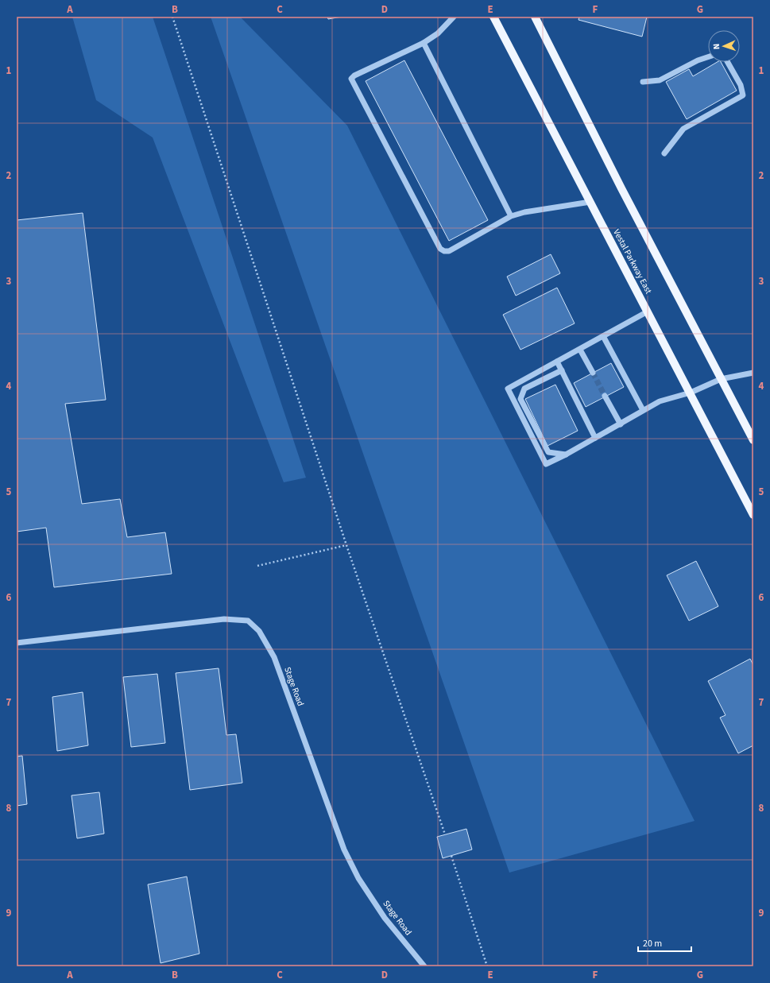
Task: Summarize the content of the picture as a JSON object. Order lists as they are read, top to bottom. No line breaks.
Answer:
{"streets":{"main road":["Vestal Parkway East"],"street":["Stage Road"]},"scale_bar":"20 m","north":"left","grid":{"columns":["A","B","C","D","E","F","G"],"rows":["1","2","3","4","5","6","7","8","9"]}}
